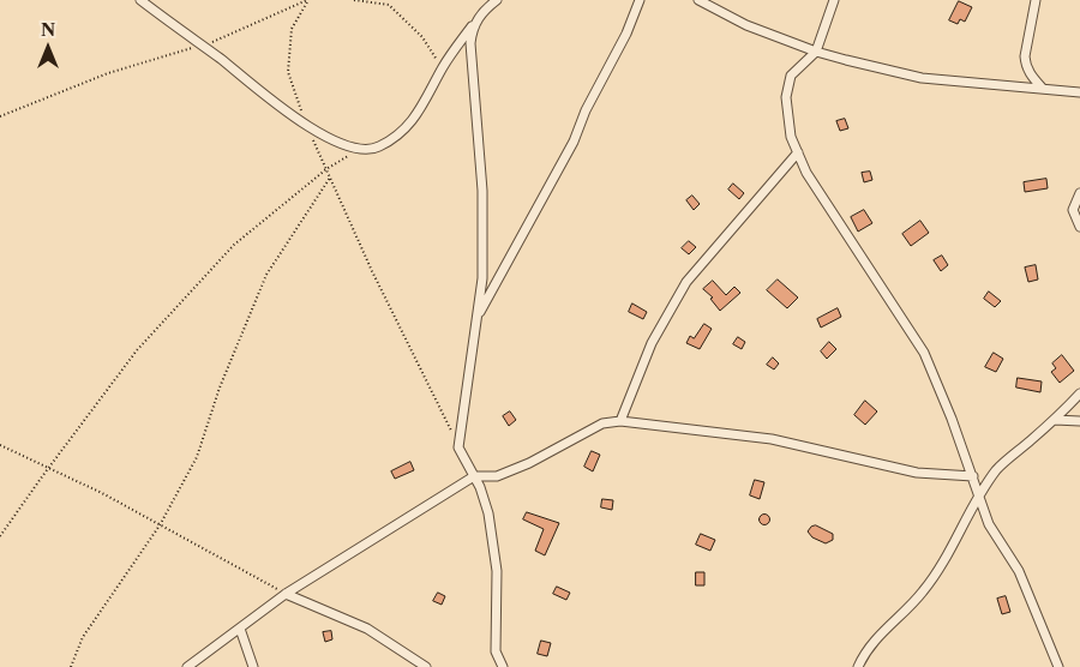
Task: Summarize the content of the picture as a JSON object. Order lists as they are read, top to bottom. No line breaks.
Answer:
{"north":"top"}
